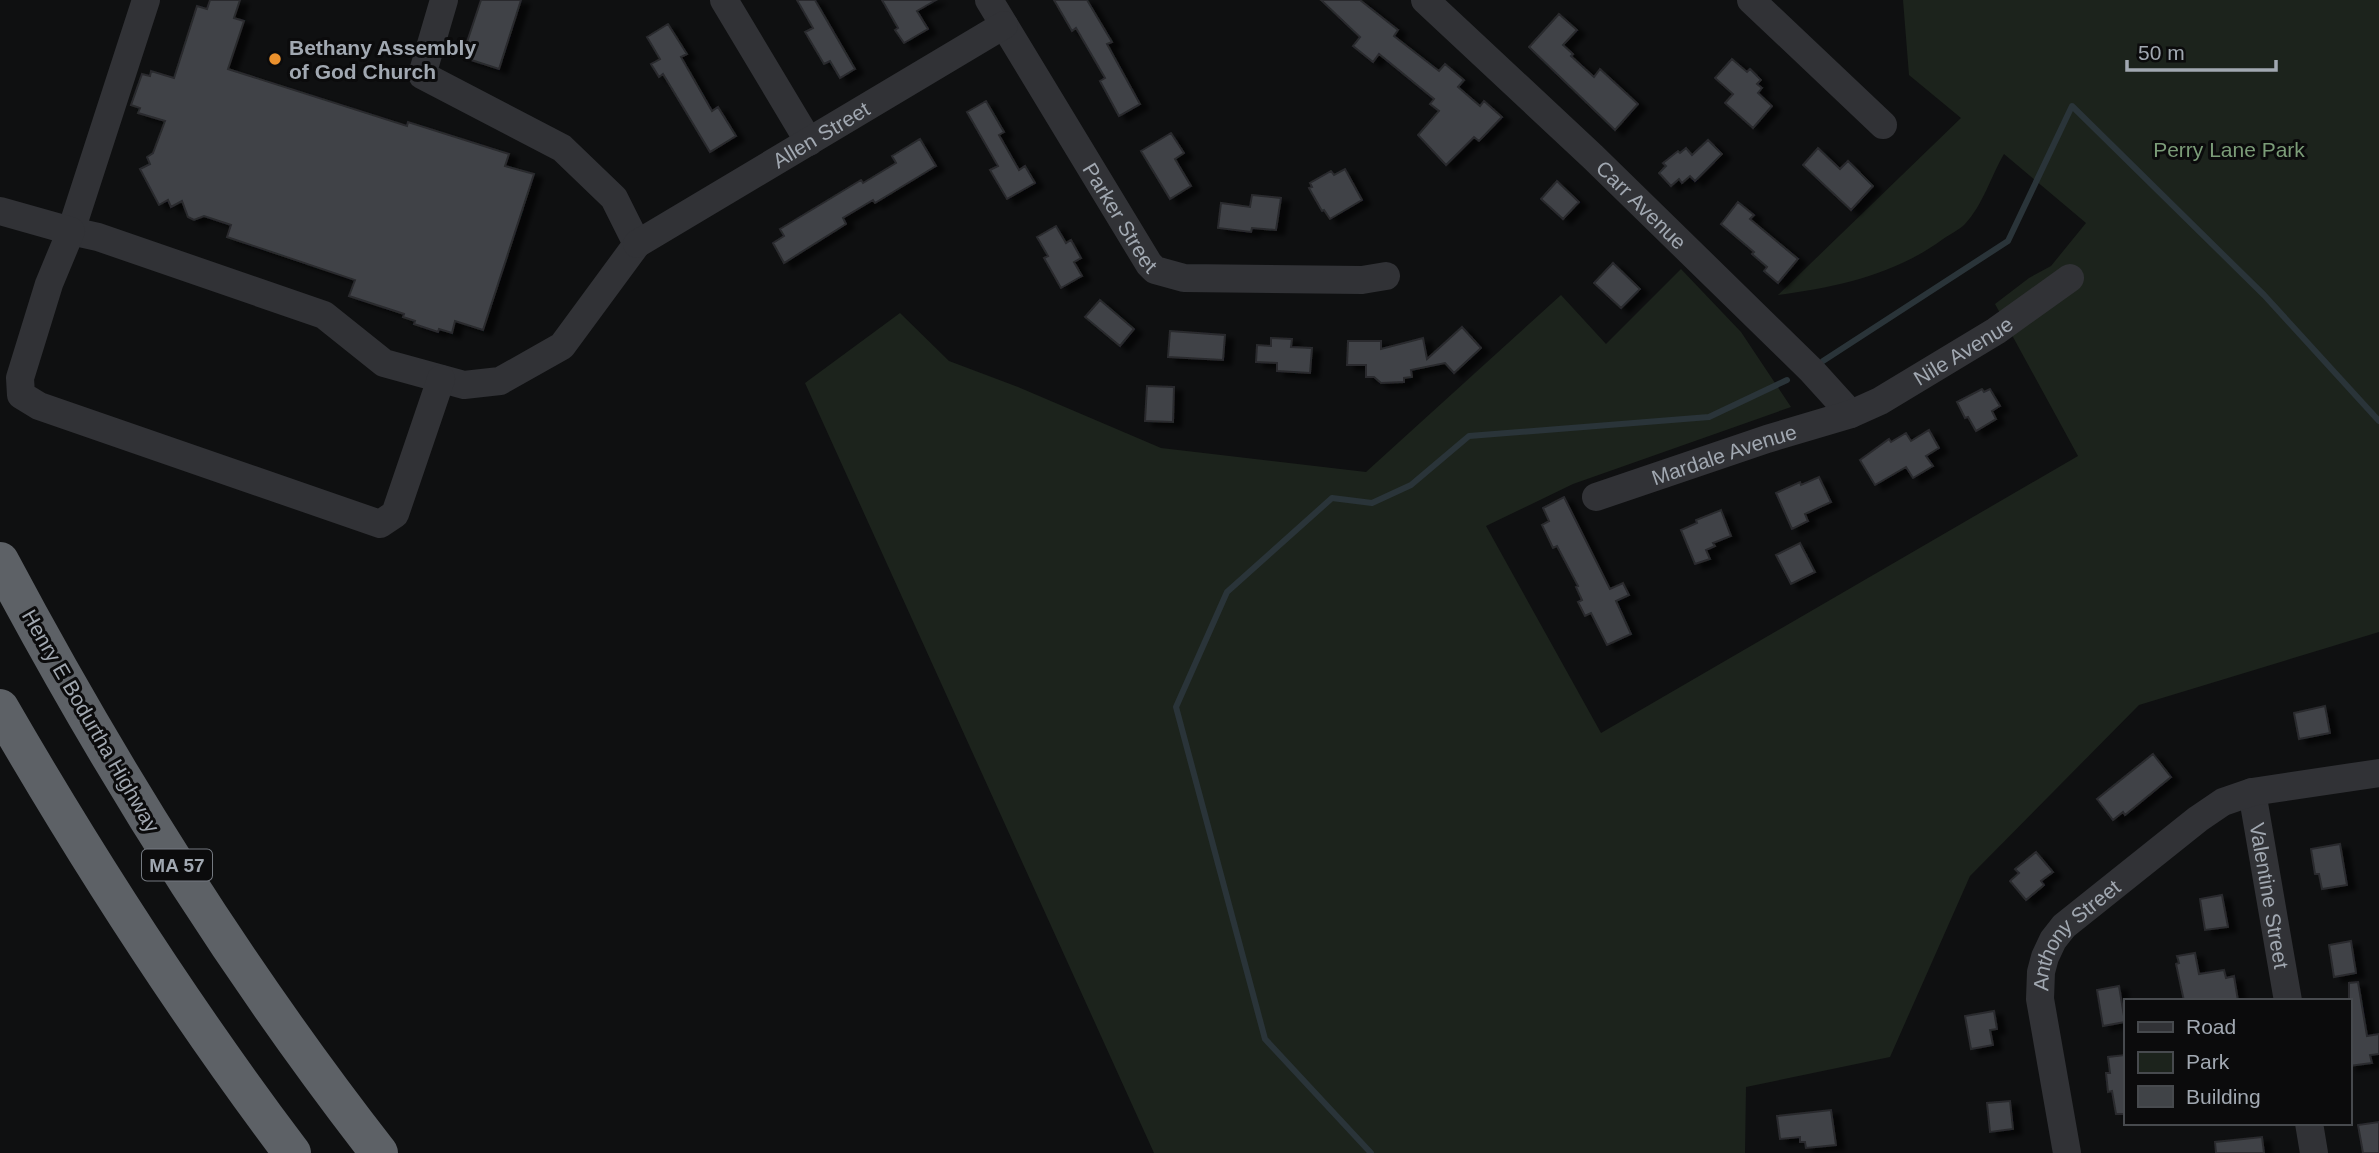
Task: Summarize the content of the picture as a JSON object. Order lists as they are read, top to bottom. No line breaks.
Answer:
{"streets":{"highway":["Henry E Bodurtha Highway","MA 57"],"street":["Allen Street","Carr Avenue","Parker Street","Nile Avenue","Mardale Avenue","Valentine Street","Anthony Street"]},"crossings":[["Allen Street","Parker Street"],["Carr Avenue","Nile Avenue"],["Carr Avenue","Mardale Avenue"],["Nile Avenue","Mardale Avenue"],["Valentine Street","Anthony Street"]],"parks":["Perry Lane Park"],"places":["Bethany Assembly of God Church"],"legend":["Road","Park","Building"],"scale_bar":"50 m"}
